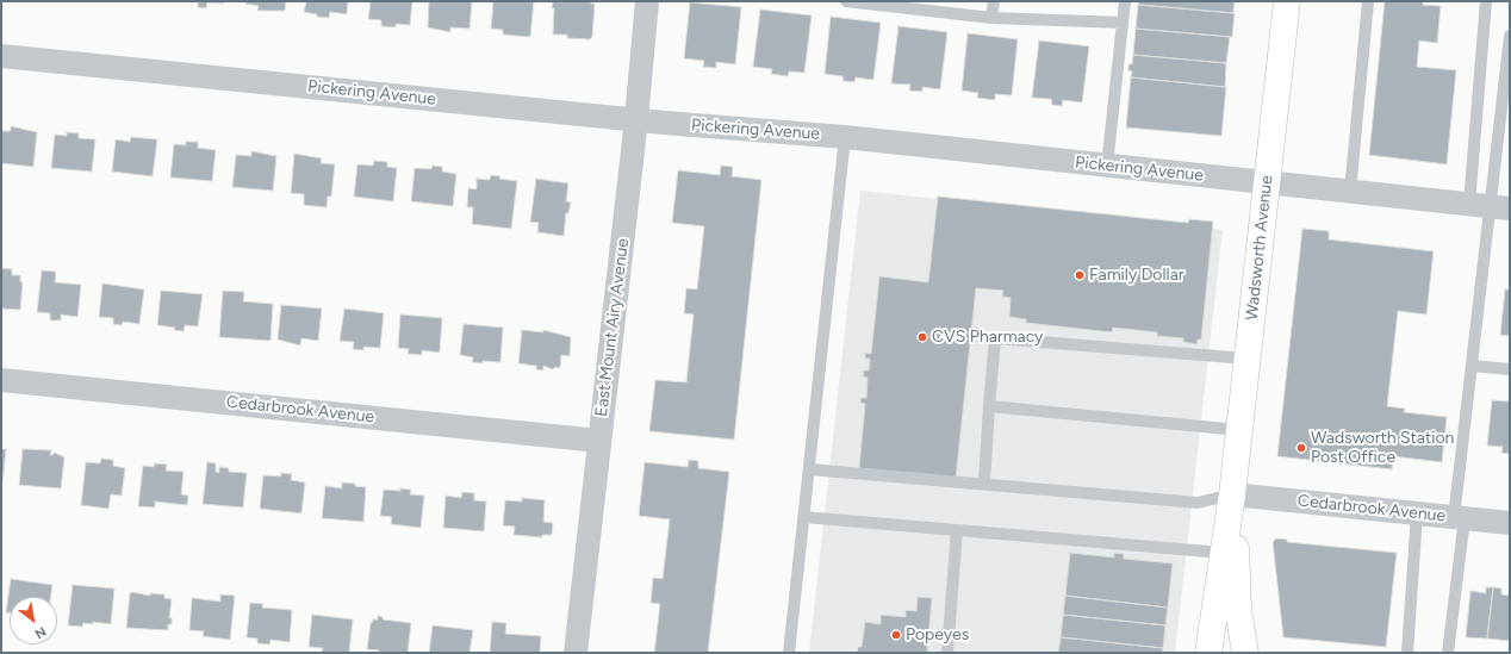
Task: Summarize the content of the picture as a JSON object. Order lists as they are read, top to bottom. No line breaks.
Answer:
{"streets":{"main road":["Wadsworth Avenue"],"street":["Pickering Avenue","East Mount Airy Avenue","Cedarbrook Avenue"]},"crossings":[["Pickering Avenue","Wadsworth Avenue"],["Pickering Avenue","East Mount Airy Avenue"],["Wadsworth Avenue","Cedarbrook Avenue"],["East Mount Airy Avenue","Cedarbrook Avenue"]],"places":["Family Dollar","CVS Pharmacy","Wadsworth Station Post Office","Popeyes"],"north":"bottom right"}
